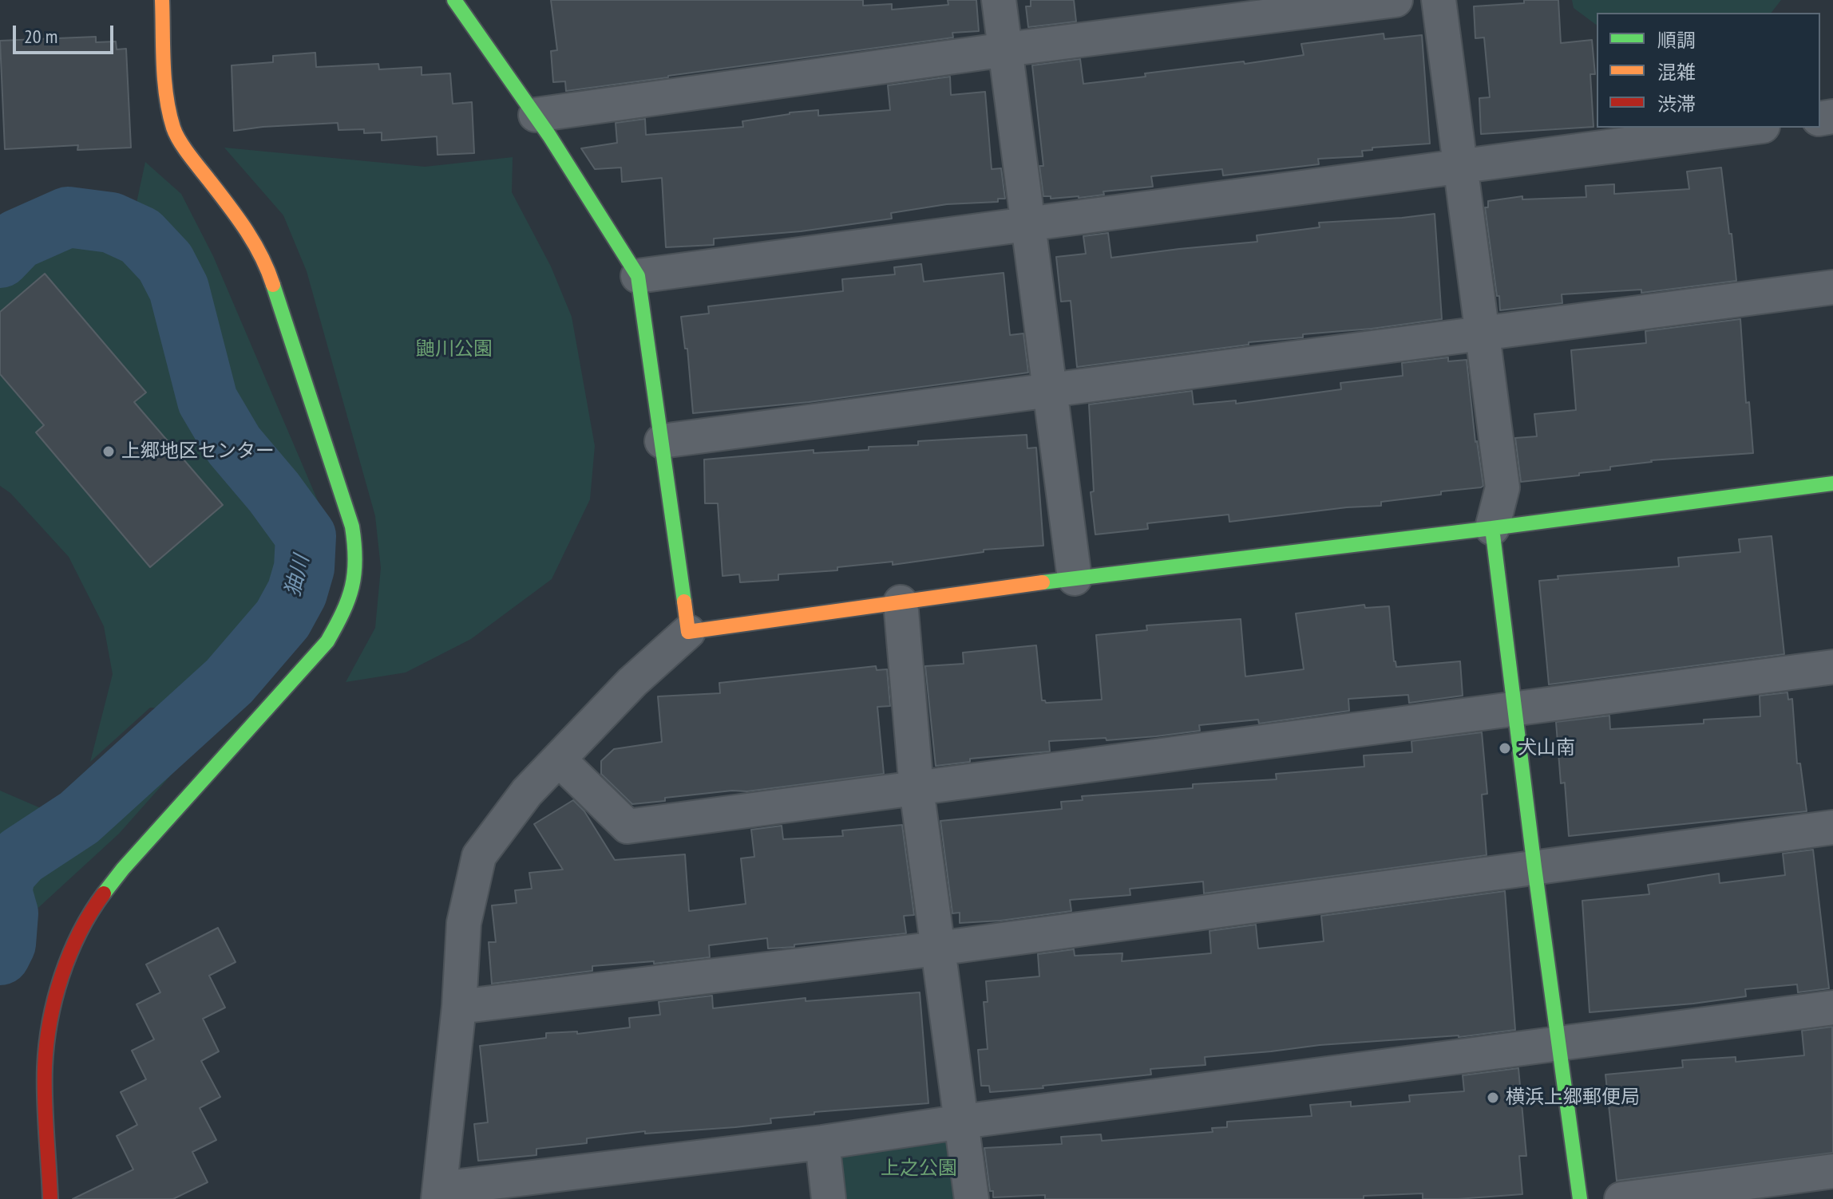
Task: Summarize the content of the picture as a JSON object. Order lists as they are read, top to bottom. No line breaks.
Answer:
{"water":["㹨川"],"parks":["鼬川公園","上之公園"],"places":["上郷地区センター","犬山南","横浜上郷郵便局"],"legend":["順調","混雑","渋滞"],"scale_bar":"20 m"}
